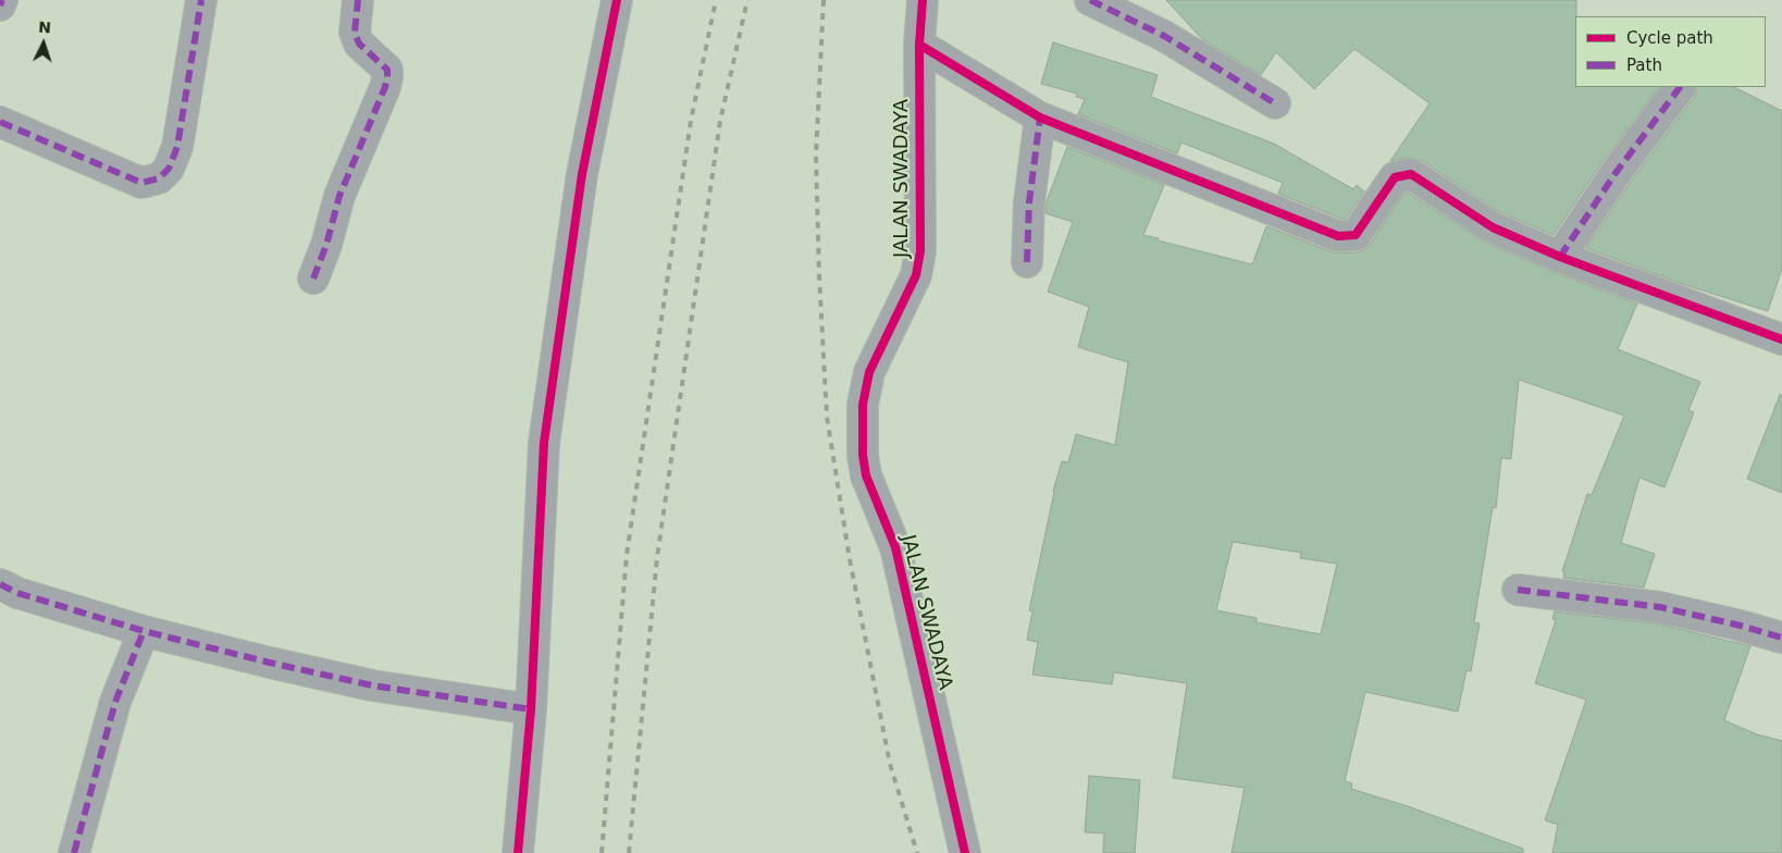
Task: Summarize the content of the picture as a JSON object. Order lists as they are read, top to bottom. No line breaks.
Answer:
{"streets":{"street":["JALAN SWADAYA"]},"legend":["Cycle path","Path"],"north":"top"}
